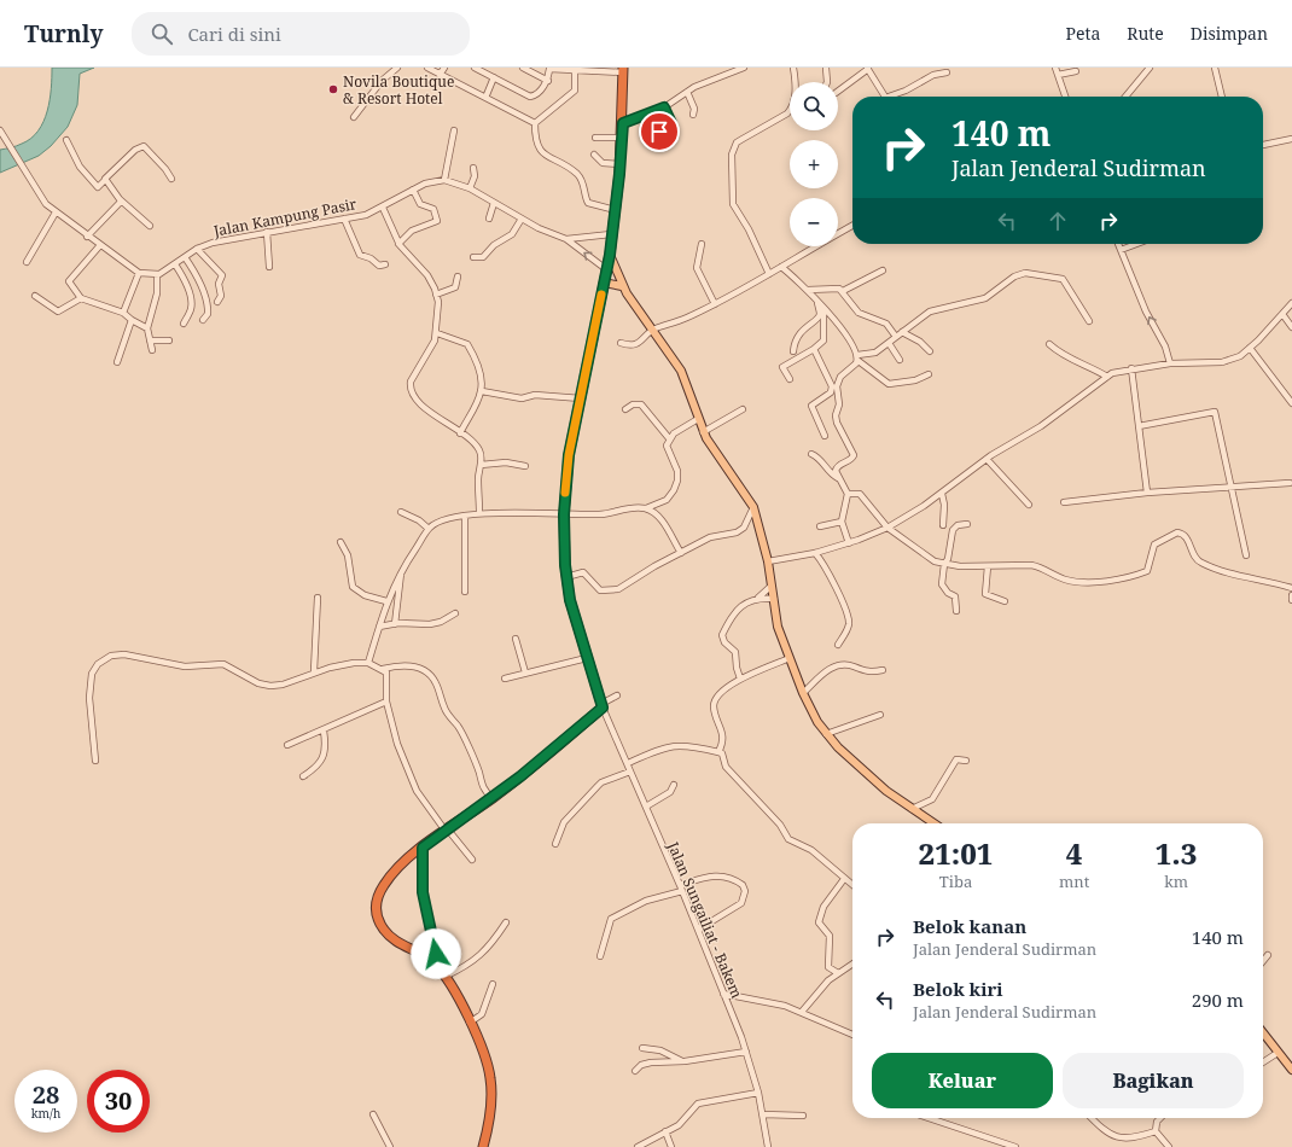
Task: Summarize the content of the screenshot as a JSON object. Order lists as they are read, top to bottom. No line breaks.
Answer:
{"streets":{"street":["Jalan Kampung Pasir","Jalan Sungailiat - Bakem"]},"places":["Novila Boutique & Resort Hotel"],"page":{"header":"Turnly","search":"Cari di sini","nav":["Peta","Rute","Disimpan"],"map_buttons":["+","−"],"turn":["140 m","Jalan Jenderal Sudirman"],"eta":["21:01","Tiba","4","mnt","1.3","km"],"list":[{"name":"Belok kanan","note":"Jalan Jenderal Sudirman","value":"140 m"},{"name":"Belok kiri","note":"Jalan Jenderal Sudirman","value":"290 m"}],"buttons":["Keluar","Bagikan"],"speed":"28 km/h","limit":"30"}}
